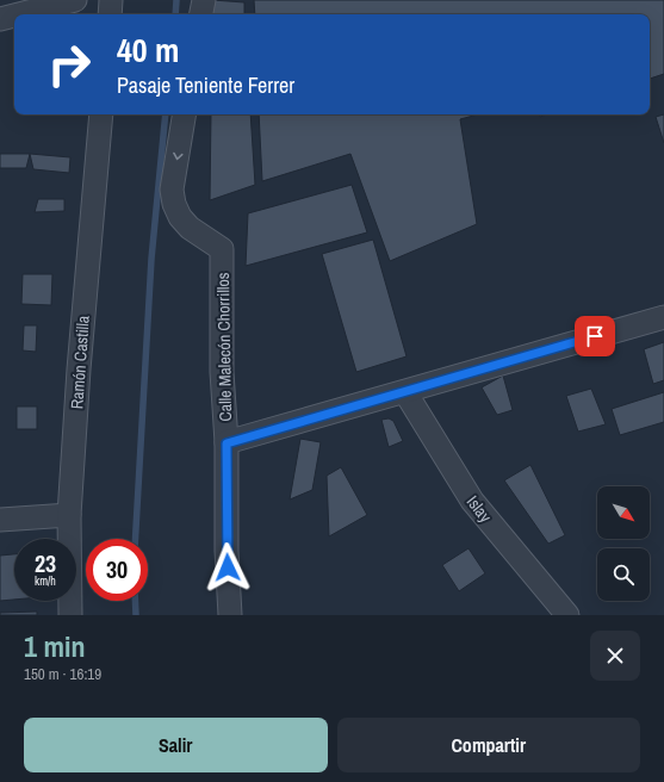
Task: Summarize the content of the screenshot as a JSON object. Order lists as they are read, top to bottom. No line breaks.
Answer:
{"streets":{"street":["Calle Malecón Chorrillos","Ramón Castilla","Islay"]},"one_way":["Calle Malecón Chorrillos"],"north":"bottom right","page":{"turn":["40 m","Pasaje Teniente Ferrer"],"speed":"23 km/h","limit":"30","heading":["1 min","150 m · 16:19"],"buttons":["Salir","Compartir"]}}
